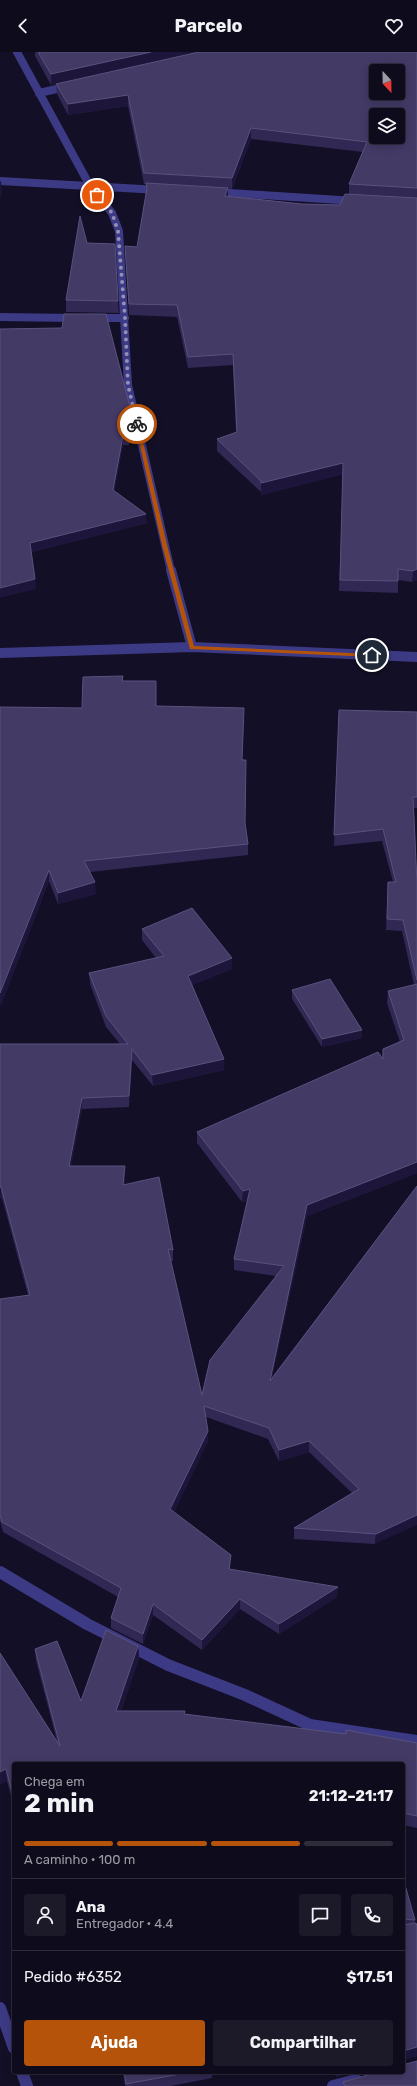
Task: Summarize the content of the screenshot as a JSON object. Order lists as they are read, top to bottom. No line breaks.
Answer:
{"north":"bottom","page":{"header":"Parcelo","heading":["2 min","Chega em","21:12–21:17"],"panel":["Ana","Entregador · 4.4","Pedido #6352","$17.51"],"bar":"A caminho · 100 m","buttons":["Ajuda","Compartilhar"]}}
